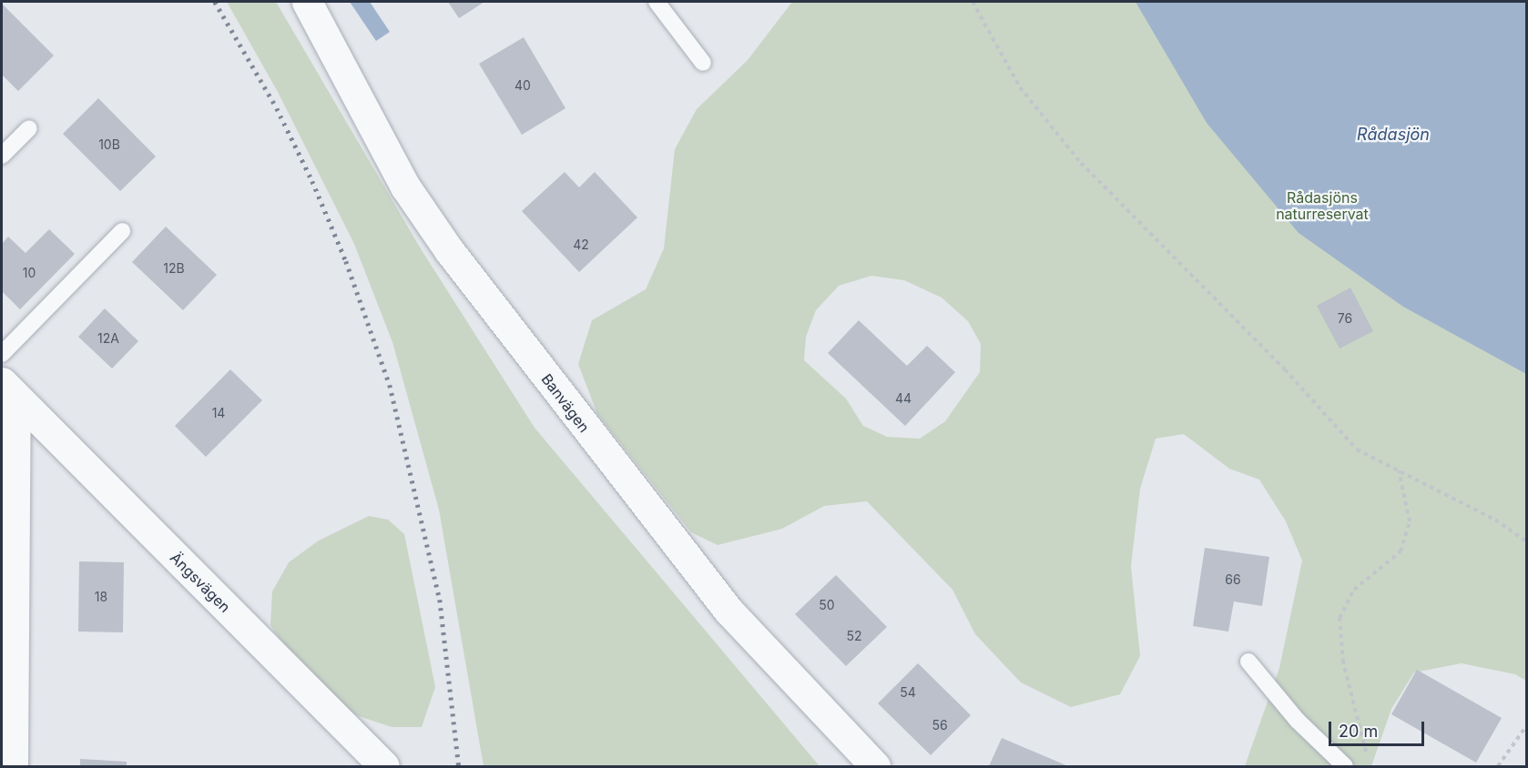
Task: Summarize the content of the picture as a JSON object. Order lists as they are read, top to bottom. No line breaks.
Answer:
{"streets":{"street":["Banvägen","Ängsvägen"]},"water":["Rådasjön"],"parks":["Rådasjöns naturreservat"],"house_numbers":["40","10B","42","12B","10","76","12A","44","14","66","18","50","52","54","56"],"scale_bar":"20 m"}
